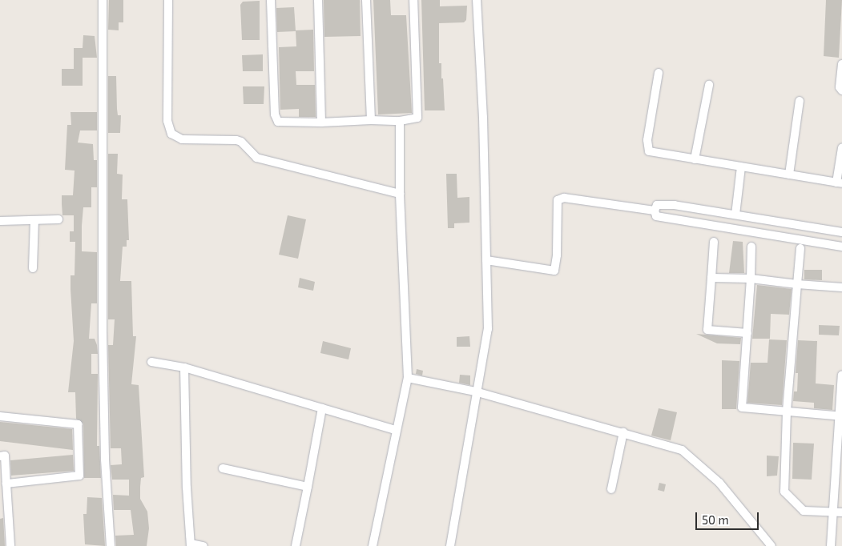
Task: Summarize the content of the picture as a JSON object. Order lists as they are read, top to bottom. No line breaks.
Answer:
{"scale_bar":"50 m"}
